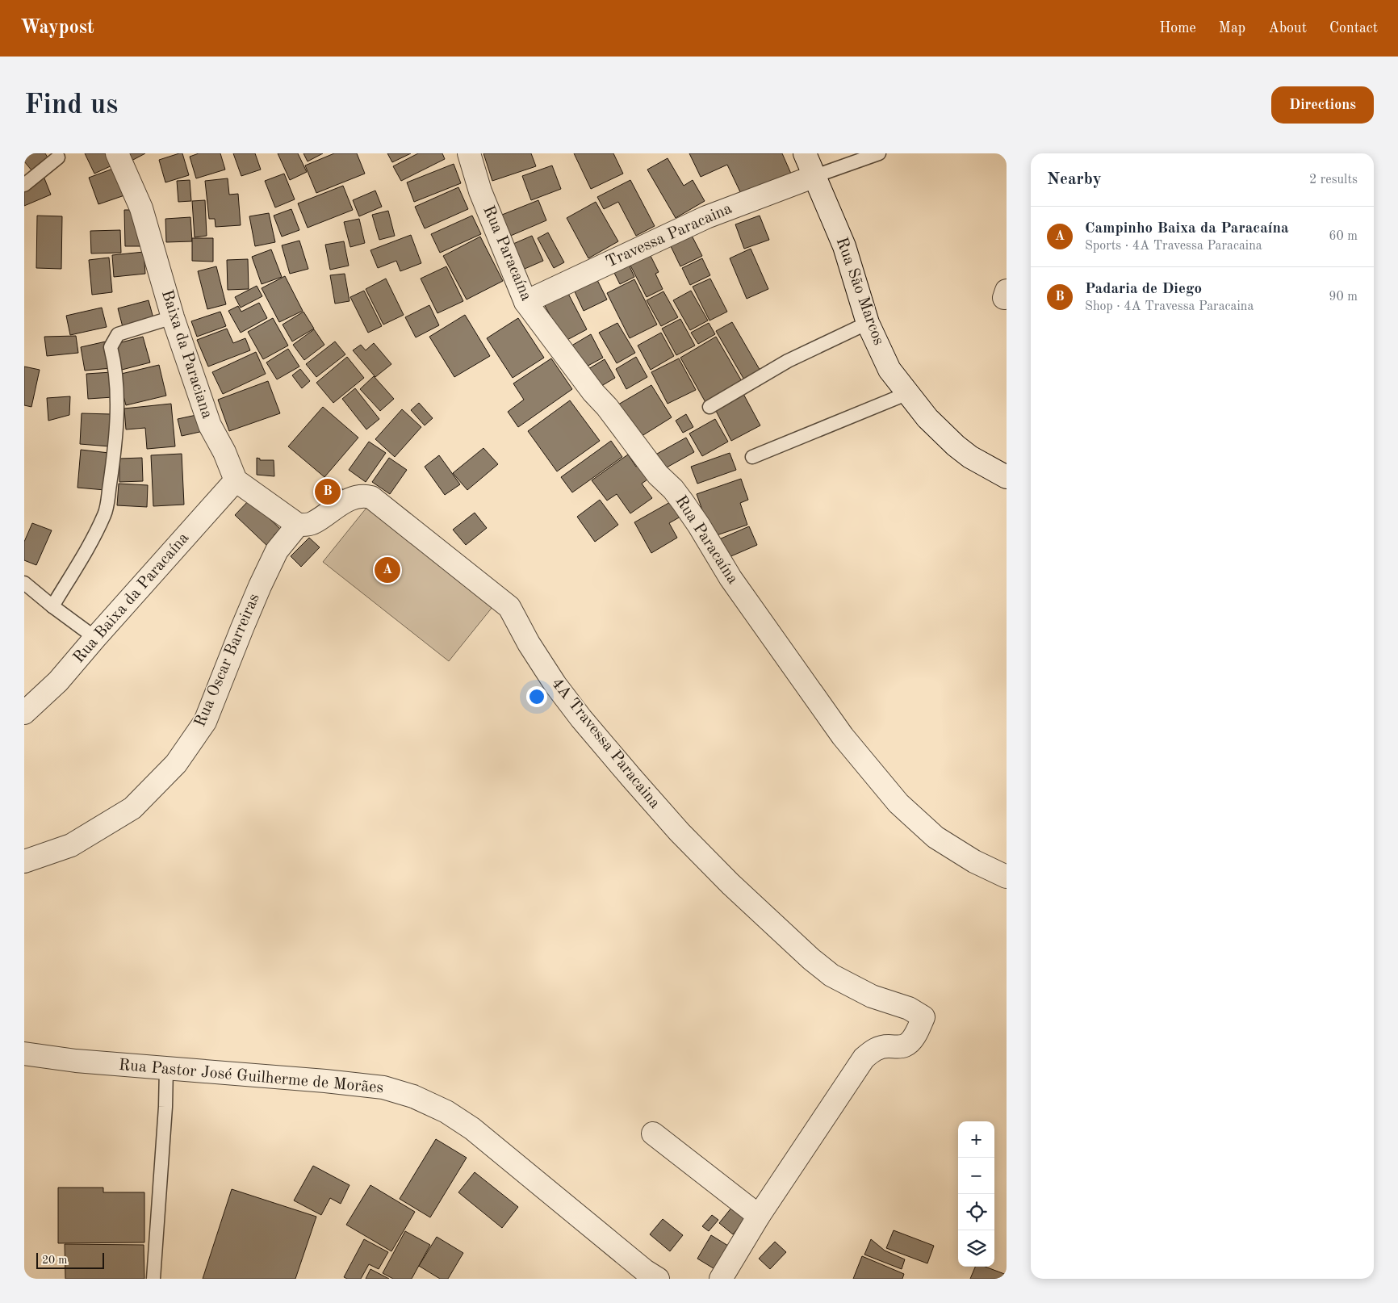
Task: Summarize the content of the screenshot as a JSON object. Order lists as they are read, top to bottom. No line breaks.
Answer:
{"streets":{"street":["Travessa Paracaina","Rua Paracaína","Rua São Marcos","Baixa da Paraciana","Rua Baixa da Paracaína","Rua Oscar Barreiras","4A Travessa Paracaina","Rua Pastor José Guilherme de Morães"]},"crossings":[["Travessa Paracaina","Rua Paracaína"],["Travessa Paracaina","Rua São Marcos"],["Baixa da Paraciana","Rua Baixa da Paracaína"],["Rua Oscar Barreiras","4A Travessa Paracaina"]],"scale_bar":"20 m","page":{"header":"Waypost","nav":["Home","Map","About","Contact"],"buttons":"Directions","title":"Find us","heading":["Nearby","2 results"],"list":[{"mark":"A","name":"Campinho Baixa da Paracaína","note":"Sports · 4A Travessa Paracaina","value":"60 m"},{"mark":"B","name":"Padaria de Diego","note":"Shop · 4A Travessa Paracaina","value":"90 m"}],"pins":["B","A"],"map_buttons":["+","−"],"scale":"20 m"}}
